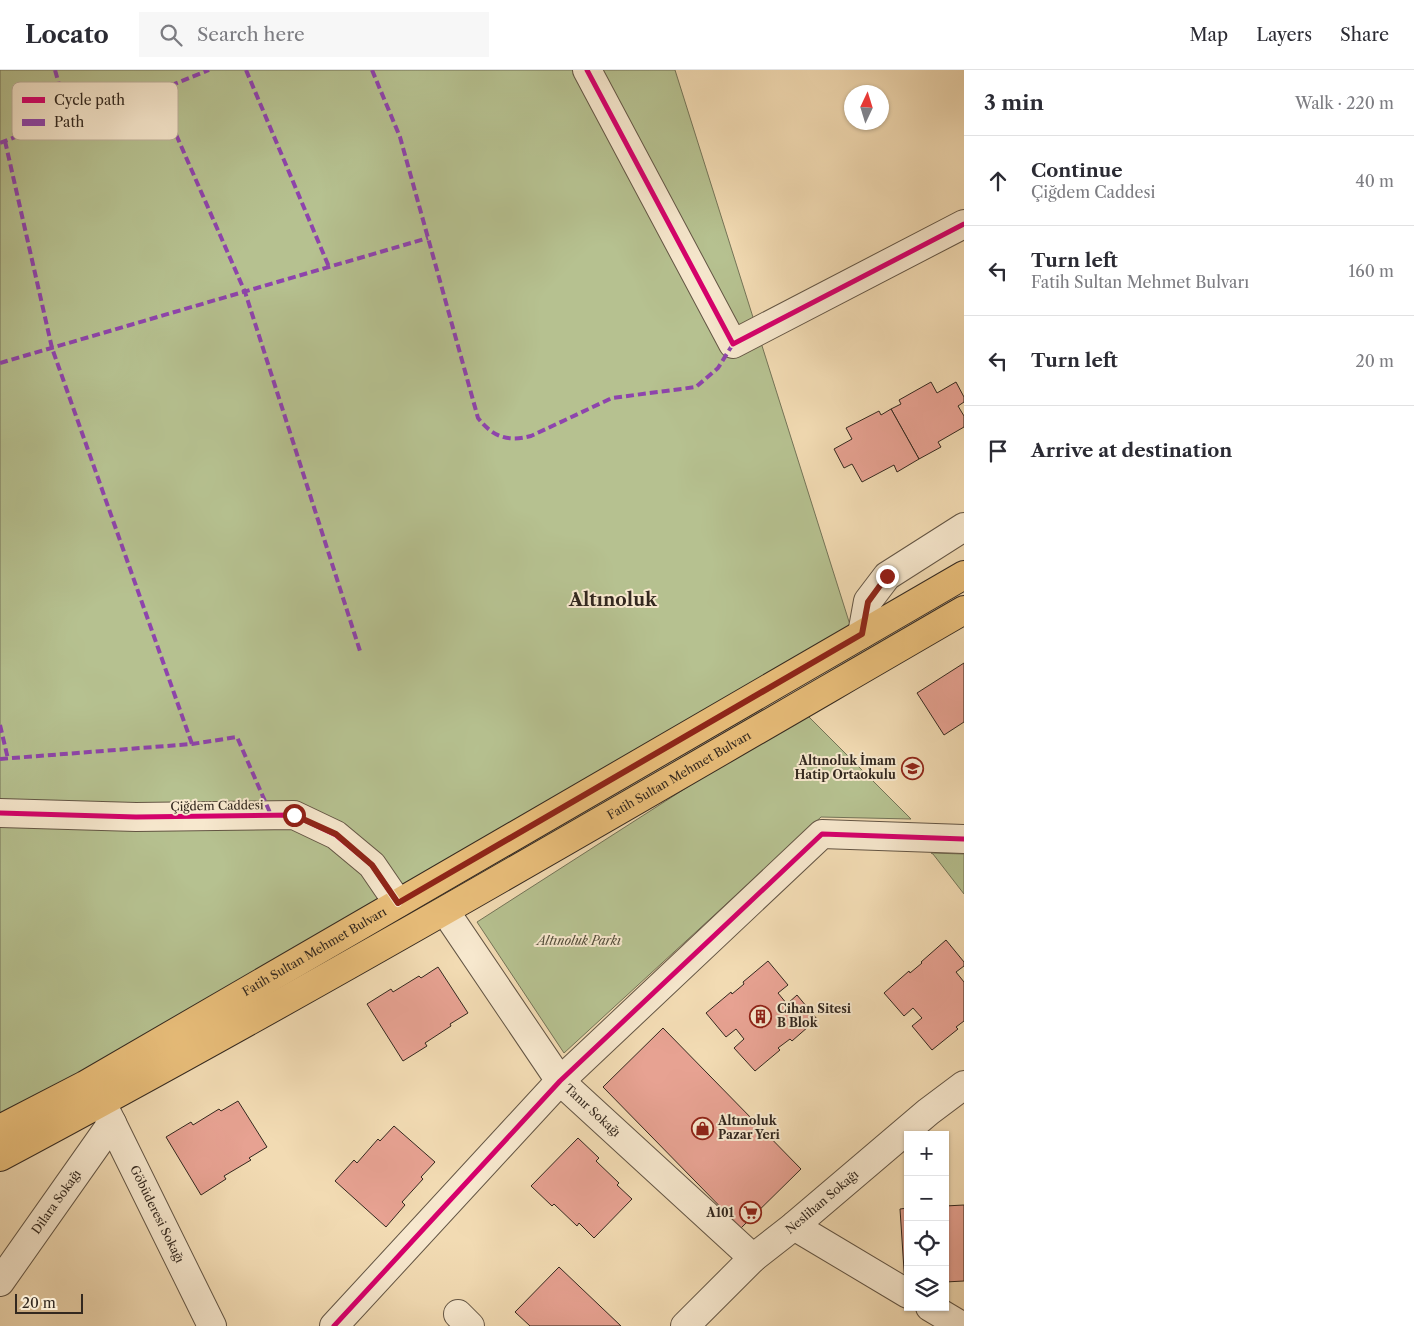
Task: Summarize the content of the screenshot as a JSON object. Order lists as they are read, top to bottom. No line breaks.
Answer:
{"streets":{"main road":["Fatih Sultan Mehmet Bulvarı"],"street":["Çiğdem Caddesi","Tanır Sokağı","Neslihan Sokağı","Dilara Sokağı","Göbüderesi Sokağı"]},"crossings":[["Fatih Sultan Mehmet Bulvarı","Çiğdem Caddesi"],["Fatih Sultan Mehmet Bulvarı","Tanır Sokağı"],["Fatih Sultan Mehmet Bulvarı","Dilara Sokağı"],["Fatih Sultan Mehmet Bulvarı","Göbüderesi Sokağı"],["Tanır Sokağı","Neslihan Sokağı"],["Dilara Sokağı","Göbüderesi Sokağı"]],"districts":["Altınoluk"],"parks":["Altınoluk Parkı"],"places":{"school or university":["Altınoluk İmam Hatip Ortaokulu"],"building":["Cihan Sitesi B Blok"],"shop":["Altınoluk Pazar Yeri"],"supermarket":["A101"]},"legend":["Cycle path","Path"],"scale_bar":"20 m","north":"top","page":{"header":"Locato","search":"Search here","nav":["Map","Layers","Share"],"heading":["3 min","Walk · 220 m"],"list":[["Continue","Çiğdem Caddesi","40 m"],["Turn left","Fatih Sultan Mehmet Bulvarı","160 m"],["Turn left","20 m"],"Arrive at destination"],"map_buttons":["+","−"],"scale":"20 m"}}
